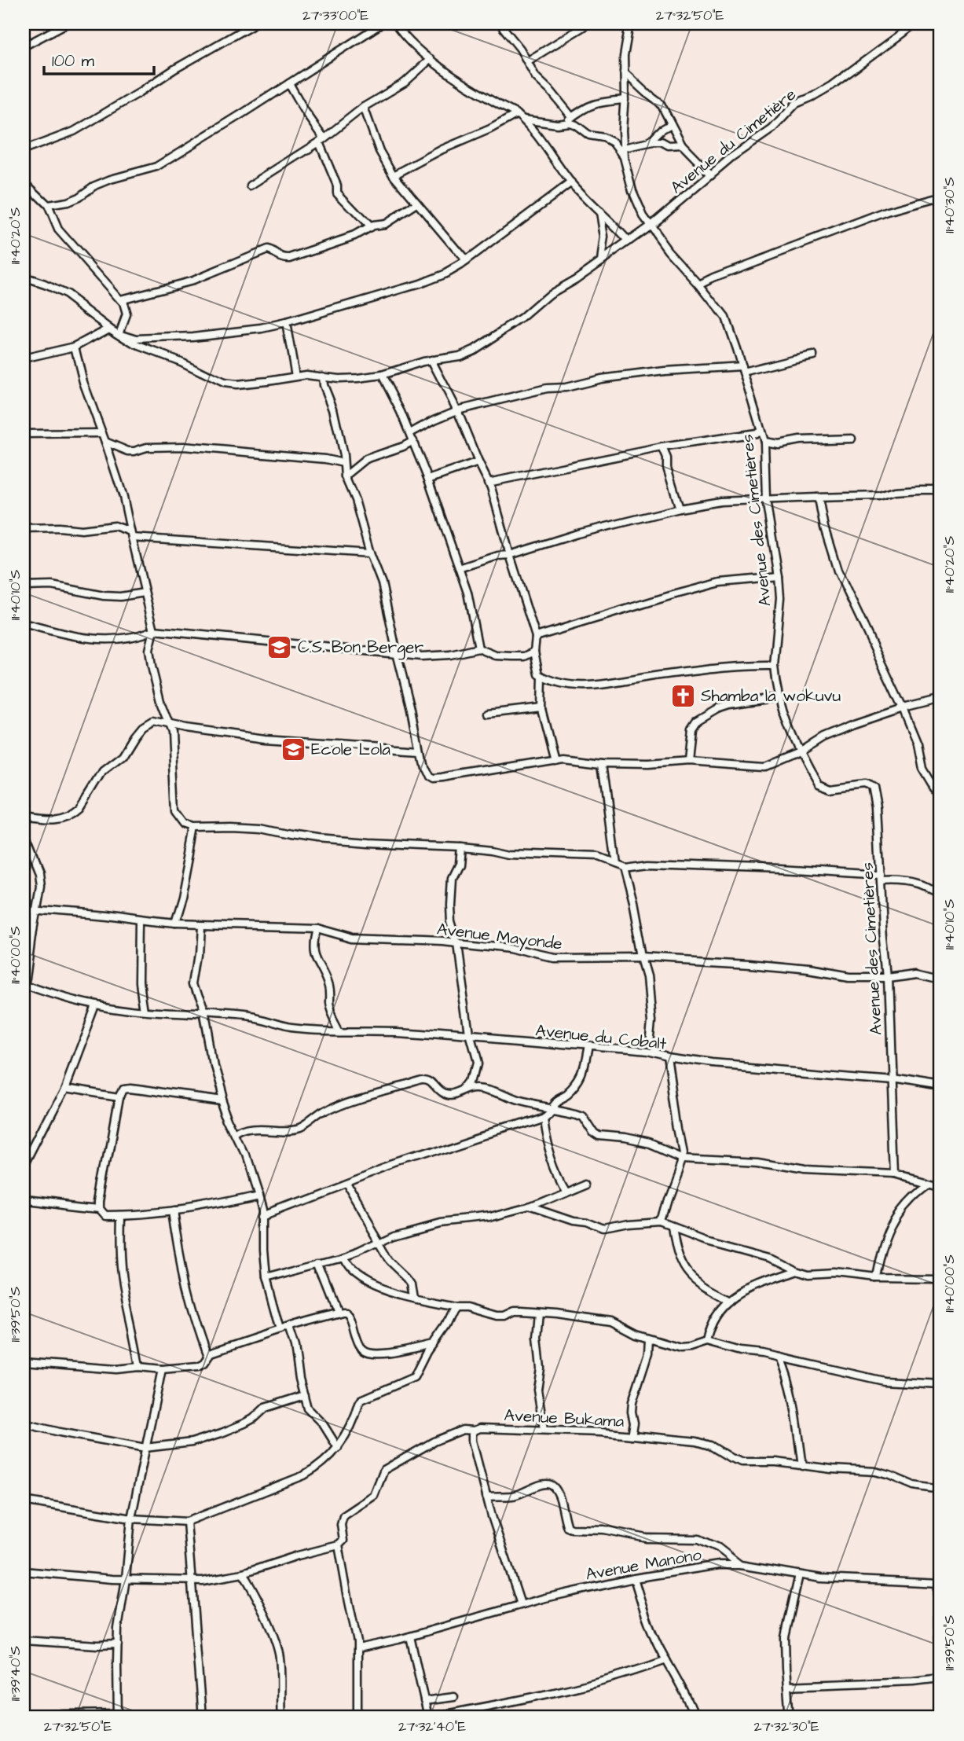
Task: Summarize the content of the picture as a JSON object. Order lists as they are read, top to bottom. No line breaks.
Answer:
{"streets":{"street":["Avenue du Cimetière","Avenue des Cimetières","Avenue Mayonde","Avenue du Cobalt","Avenue Bukama","Avenue Manono"]},"crossings":[["Avenue du Cimetière","Avenue des Cimetières"],["Avenue des Cimetières","Avenue Mayonde"],["Avenue des Cimetières","Avenue du Cobalt"],["Avenue Bukama","Avenue Manono"]],"places":{"school or university":["C.S. Bon Berger","Ecole Lola"],"church":["Shamba la wokuvu"]},"scale_bar":"100 m","coordinates":["27°33'00\"E","27°32'50\"E","11°40'30\"S","11°40'20\"S","11°40'10\"S","11°40'00\"S","11°39'50\"S","11°39'40\"S","27°32'40\"E","27°32'30\"E"]}
